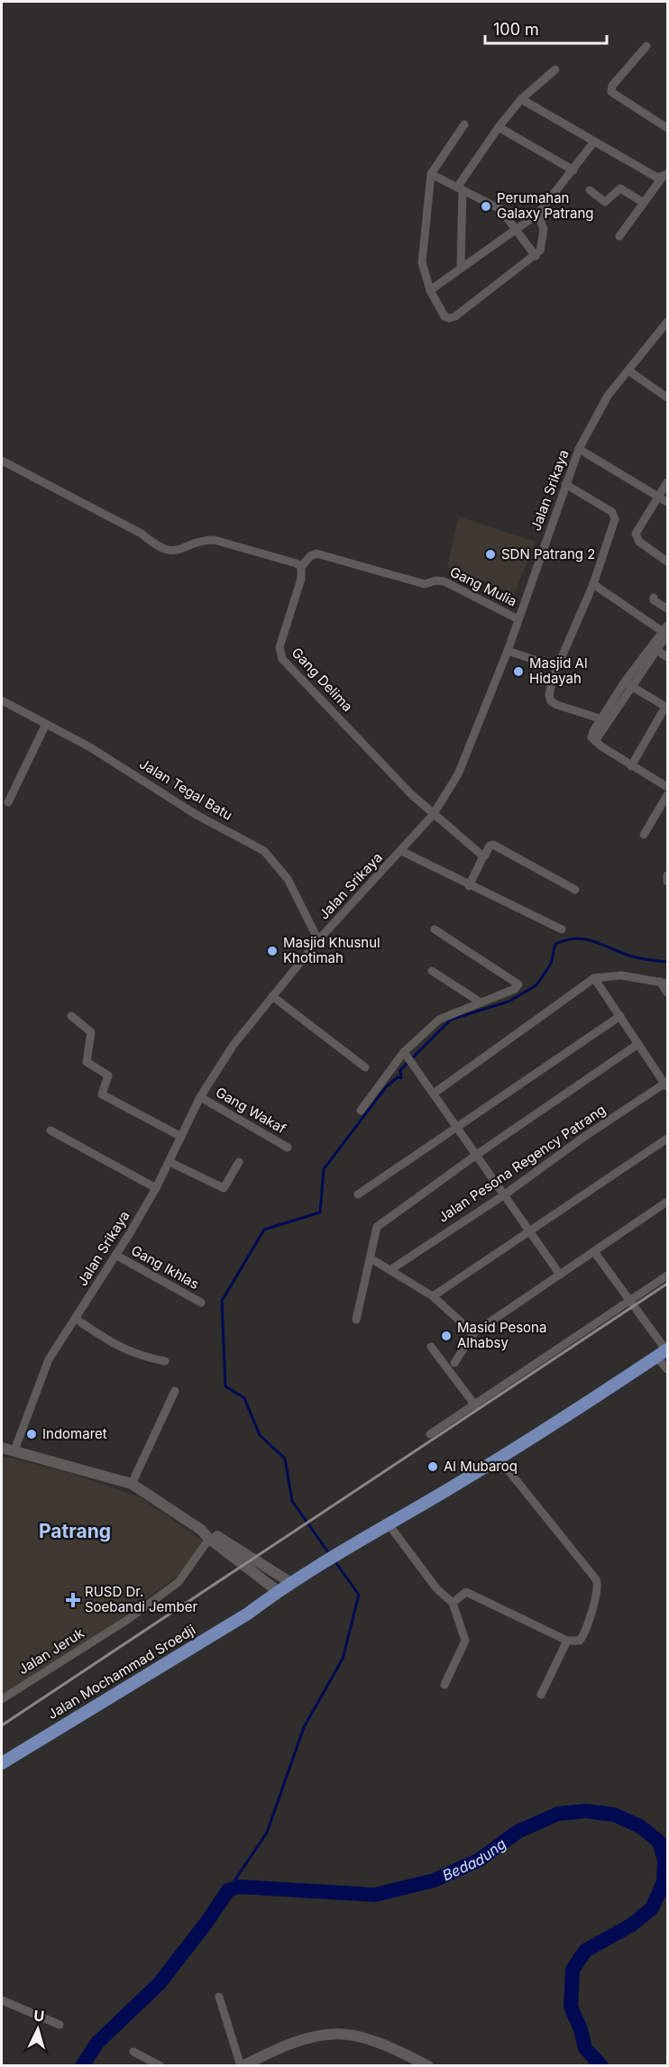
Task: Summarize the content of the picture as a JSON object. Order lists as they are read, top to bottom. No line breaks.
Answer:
{"streets":{"main road":["Jalan Mochammad Sroedji"],"street":["Jalan Srikaya","Gang Mulia","Gang Delima","Jalan Tegal Batu","Gang Wakaf","Jalan Pesona Regency Patrang","Gang Ikhlas","Jalan Jeruk"]},"crossings":[["Jalan Srikaya","Gang Mulia"],["Jalan Srikaya","Gang Delima"],["Jalan Srikaya","Jalan Tegal Batu"],["Jalan Srikaya","Gang Wakaf"],["Jalan Srikaya","Gang Ikhlas"],["Gang Mulia","Gang Delima"]],"districts":["Patrang"],"water":["Bedadung"],"places":{"other":["Perumahan Galaxy Patrang","SDN Patrang 2","Masjid Al Hidayah","Masjid Khusnul Khotimah","Masid Pesona Alhabsy","Indomaret","Al Mubaroq"],"health":["RUSD Dr. Soebandi Jember"]},"scale_bar":"100 m","north":"top"}
